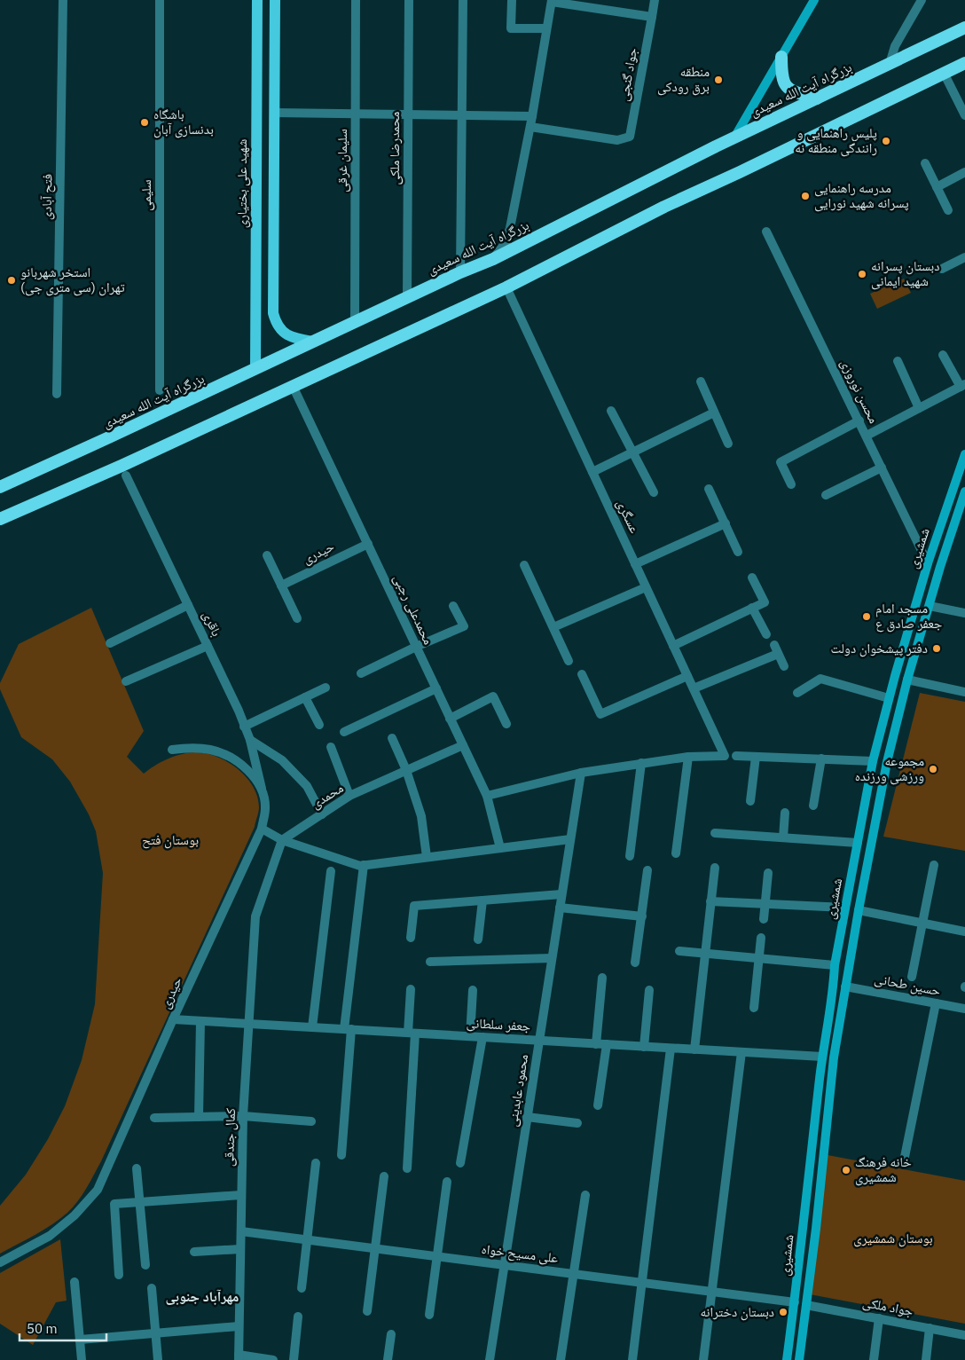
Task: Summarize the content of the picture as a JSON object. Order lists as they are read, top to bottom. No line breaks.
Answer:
{"streets":{"highway":["بزرگراه آیت الله سعیدی"],"main road":["شهید علی بختیاری","شمشیری"],"street":["جواد گنجی","محمدرضا ملکی","سلیمان غرقی","سلیمی","فتح آبادی","محسن نوروزی","عسگری","حیدری","محمدعلی رجبی","باقری","محمدی","حسین طحانی","جعفر سلطانی","محمود عابدینی","کمال جندقی","علی مسیح خواه","جواد ملکی"]},"crossings":[["بزرگراه آیت الله سعیدی","محمدرضا ملکی"],["بزرگراه آیت الله سعیدی","سلیمان غرقی"],["بزرگراه آیت الله سعیدی","شهید علی بختیاری"],["محسن نوروزی","شمشیری"],["شمشیری","حسین طحانی"],["شمشیری","جعفر سلطانی"],["شمشیری","علی مسیح خواه"],["شمشیری","جواد ملکی"],["حیدری","محمدعلی رجبی"],["حیدری","باقری"],["حیدری","جعفر سلطانی"],["محمدعلی رجبی","محمدی"],["محمدی","کمال جندقی"],["جعفر سلطانی","محمود عابدینی"],["جعفر سلطانی","کمال جندقی"],["محمود عابدینی","علی مسیح خواه"],["کمال جندقی","علی مسیح خواه"]],"districts":["مهرآباد جنوبی"],"parks":["بوستان فتح","بوستان شمشیری"],"places":["منطقه برق رودکی","باشگاه بدنسازی آبان","پلیس راهنمایی و رانندگی منطقه نه","مدرسه راهنمایی پسرانه شهید نورایی","دبستان پسرانه شهید ایمانی","استخر شهربانو تهران (سی متری جی)","مسجد امام جعفر صادق ع","دفتر پیشخوان دولت","مجموعه ورزشی ورزنده","خانه فرهنگ شمشیری","دبستان دخترانه"],"scale_bar":"50 m"}
